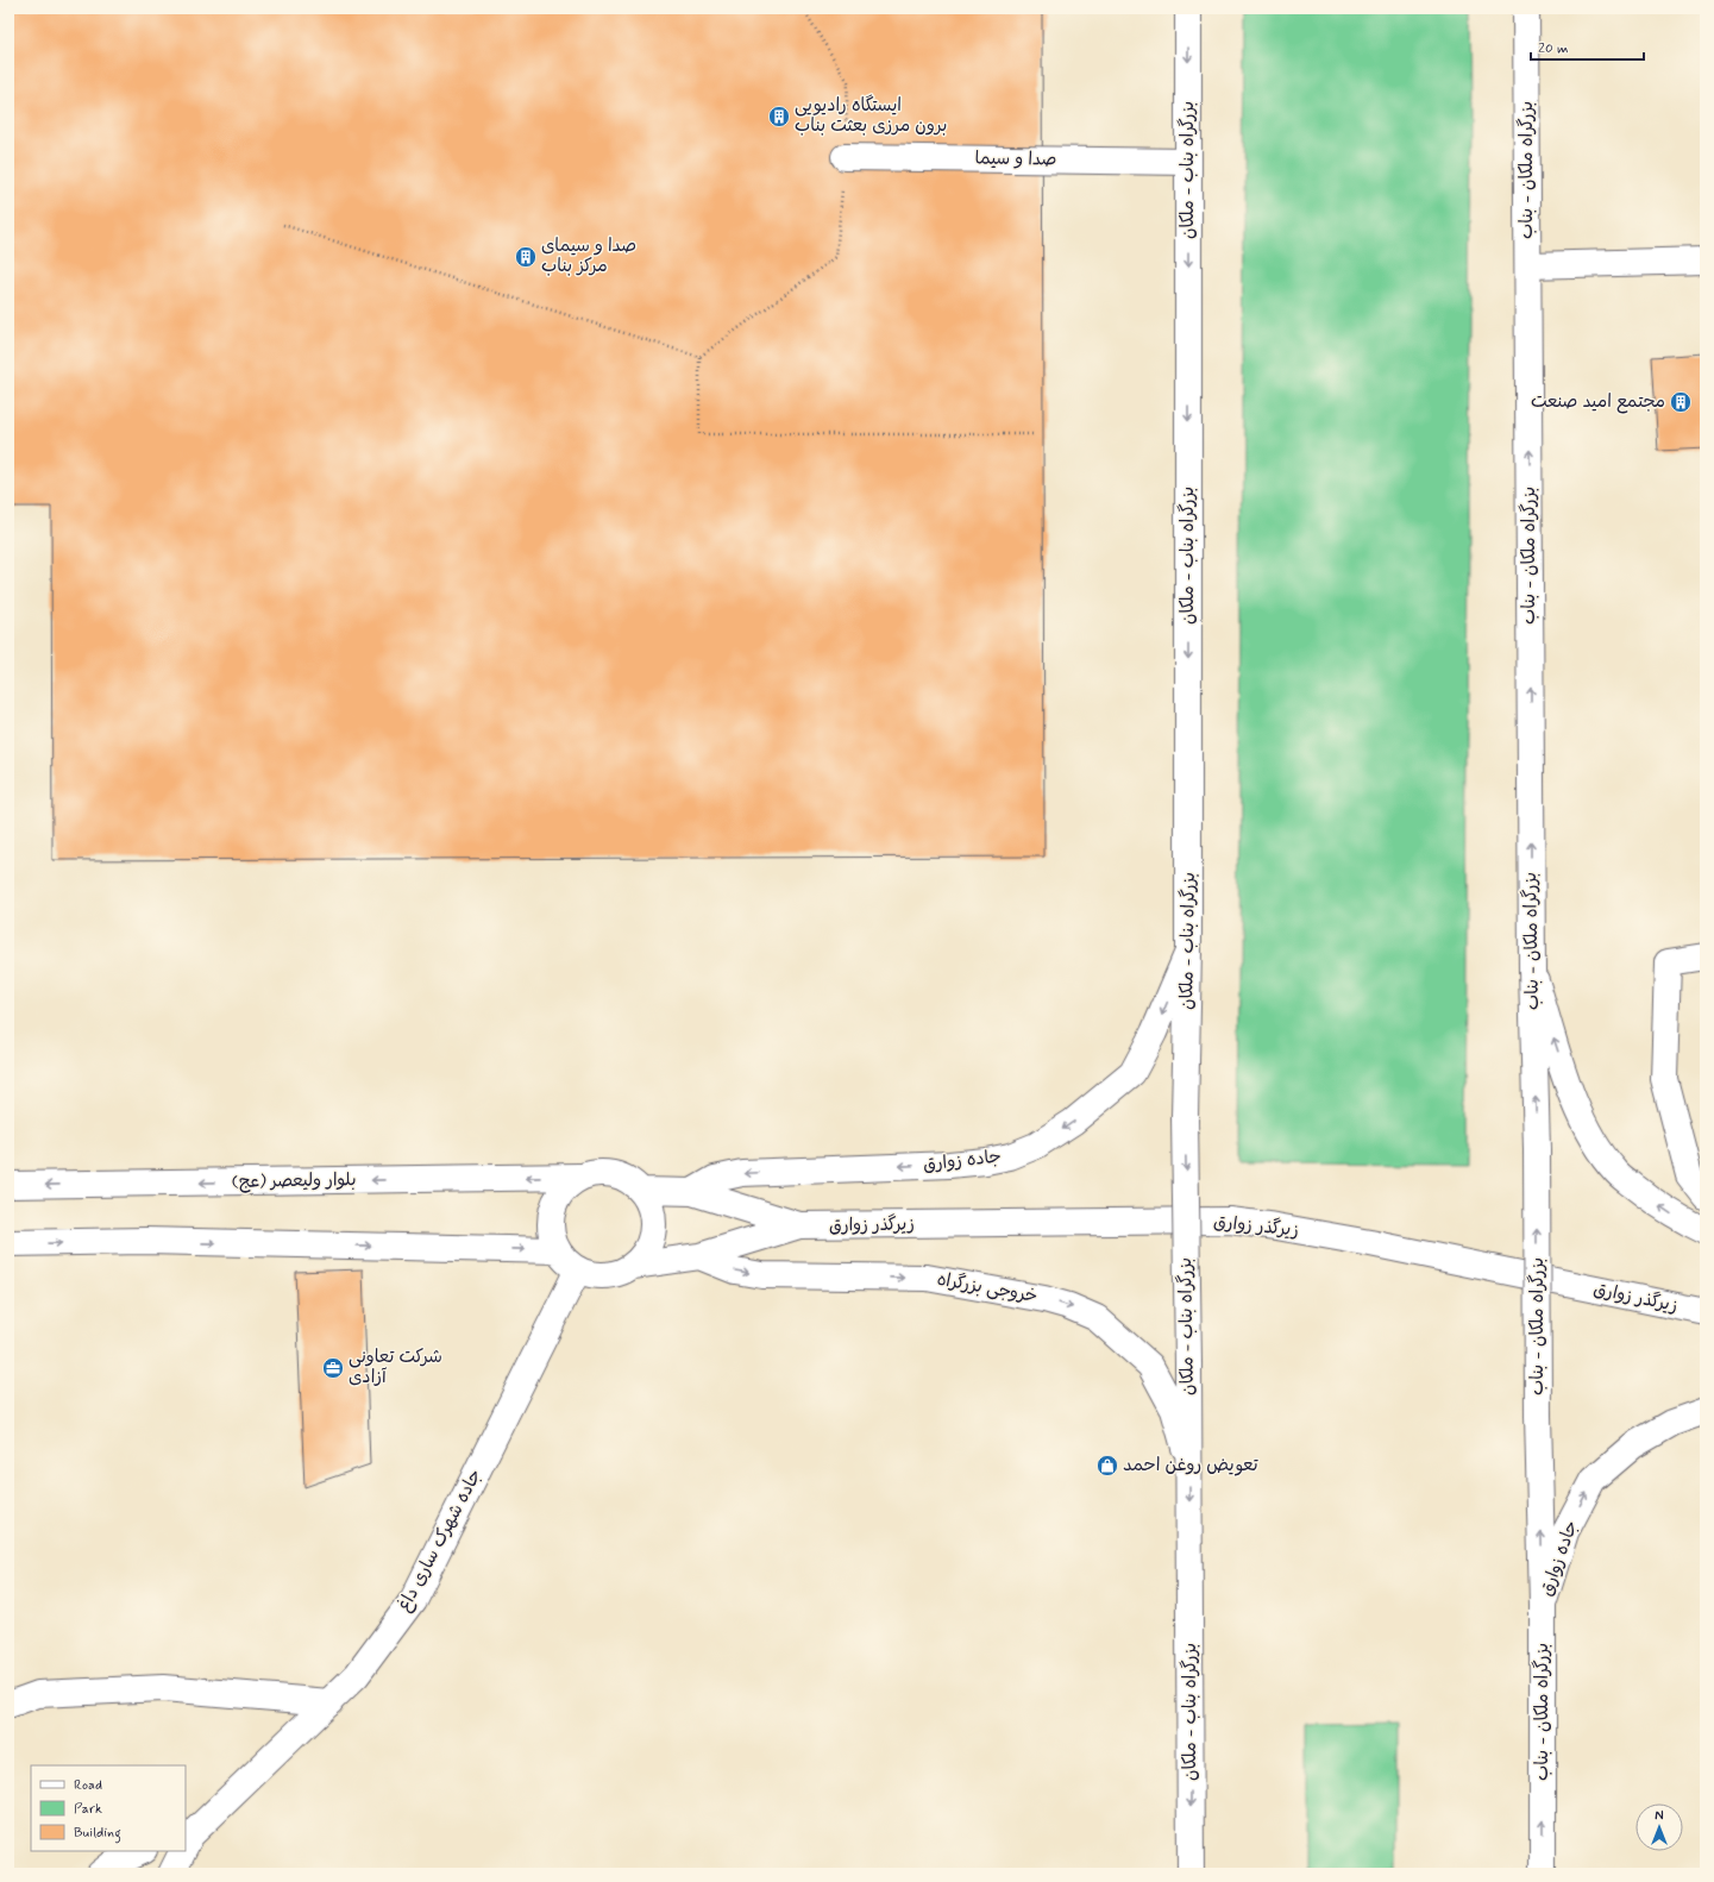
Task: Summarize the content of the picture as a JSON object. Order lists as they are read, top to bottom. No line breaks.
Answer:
{"streets":{"main road":["صدا و سیما","بزرگراه بناب - ملکان","بزرگراه ملکان - بناب","جاده زوارق","بلوار ولیعصر (عج)","زیرگذر زوارق","خروجی بزرگراه","جاده شهرک ساری داغ"]},"crossings":[["صدا و سیما","بزرگراه بناب - ملکان"],["بزرگراه بناب - ملکان","جاده زوارق"],["بزرگراه بناب - ملکان","خروجی بزرگراه"],["بزرگراه ملکان - بناب","جاده زوارق"],["بلوار ولیعصر (عج)","جاده شهرک ساری داغ"]],"one_way":["بزرگراه بناب - ملکان","بزرگراه ملکان - بناب","خروجی بزرگراه"],"places":{"building":["ایستگاه رادیویی برون مرزی بعثت بناب","صدا و سیمای مرکز بناب","مجتمع امید صنعت"],"office":["شرکت تعاونی آزادی"],"shop":["تعویض روغن احمد"]},"legend":["Road","Park","Building"],"scale_bar":"20 m","north":"top"}
